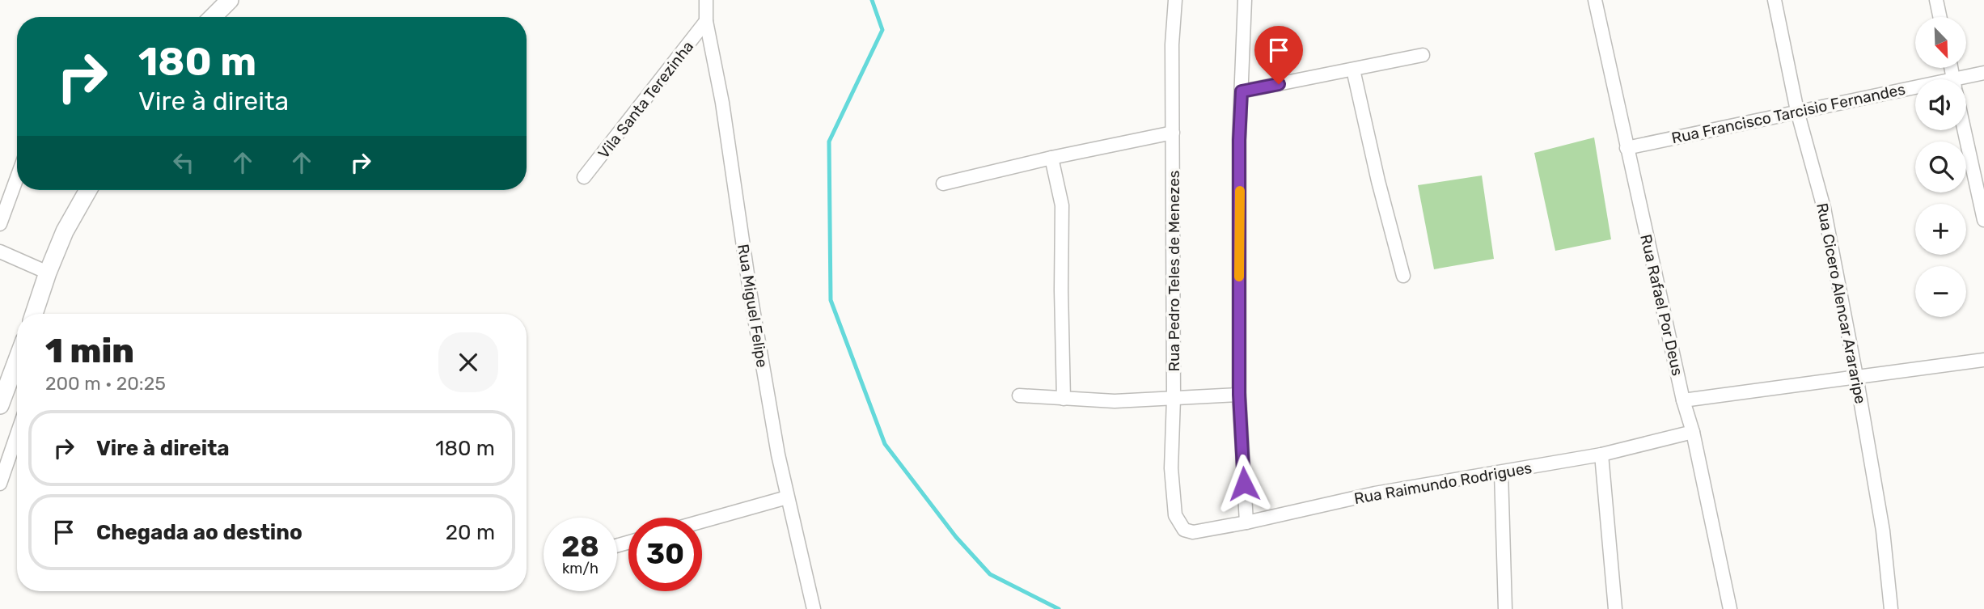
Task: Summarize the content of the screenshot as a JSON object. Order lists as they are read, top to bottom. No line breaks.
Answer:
{"streets":{"street":["Vila Santa Terezinha","Rua Francisco Tarcisio Fernandes","Rua Pedro Teles de Menezes","Rua Cicero Alencar Arararipe","Rua Rafael Por Deus","Rua Miguel Felipe","Rua Raimundo Rodrigues"]},"crossings":[["Vila Santa Terezinha","Rua Miguel Felipe"],["Rua Francisco Tarcisio Fernandes","Rua Cicero Alencar Arararipe"],["Rua Francisco Tarcisio Fernandes","Rua Rafael Por Deus"],["Rua Pedro Teles de Menezes","Rua Raimundo Rodrigues"],["Rua Rafael Por Deus","Rua Raimundo Rodrigues"]],"north":"bottom right","page":{"map_buttons":["+","−"],"turn":["180 m","Vire à direita"],"heading":["1 min","200 m · 20:25"],"list":[{"name":"Vire à direita","value":"180 m"},{"name":"Chegada ao destino","value":"20 m"}],"speed":"28 km/h","limit":"30"}}
